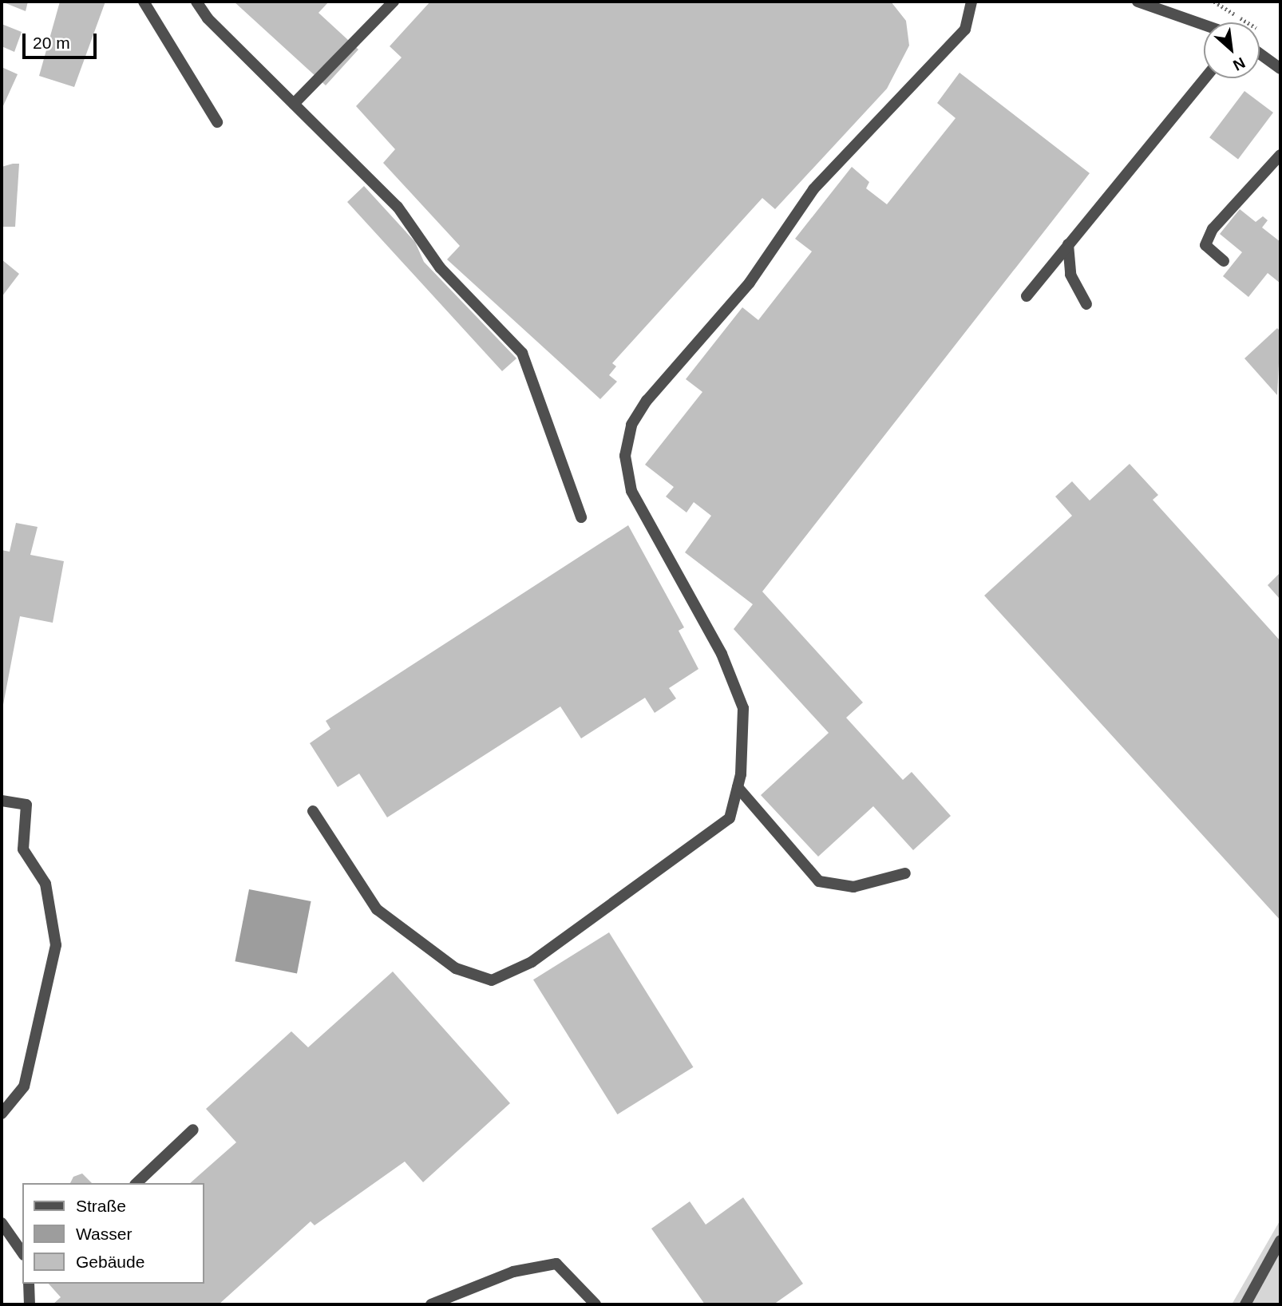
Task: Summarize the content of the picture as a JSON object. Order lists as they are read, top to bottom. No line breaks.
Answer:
{"legend":["Straße","Wasser","Gebäude"],"scale_bar":"20 m","north":"bottom right"}
